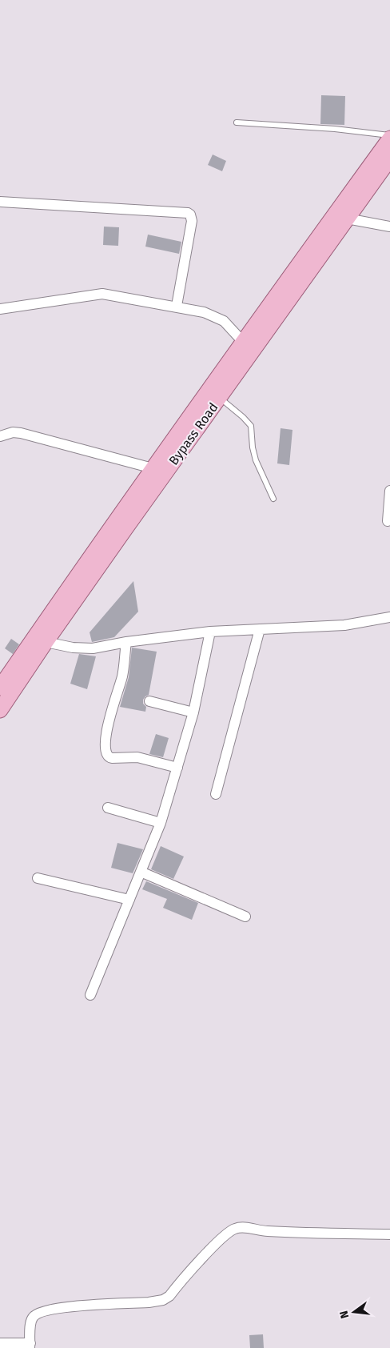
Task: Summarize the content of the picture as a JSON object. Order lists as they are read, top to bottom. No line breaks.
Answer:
{"streets":{"main road":["Bypass Road"]},"north":"left"}
